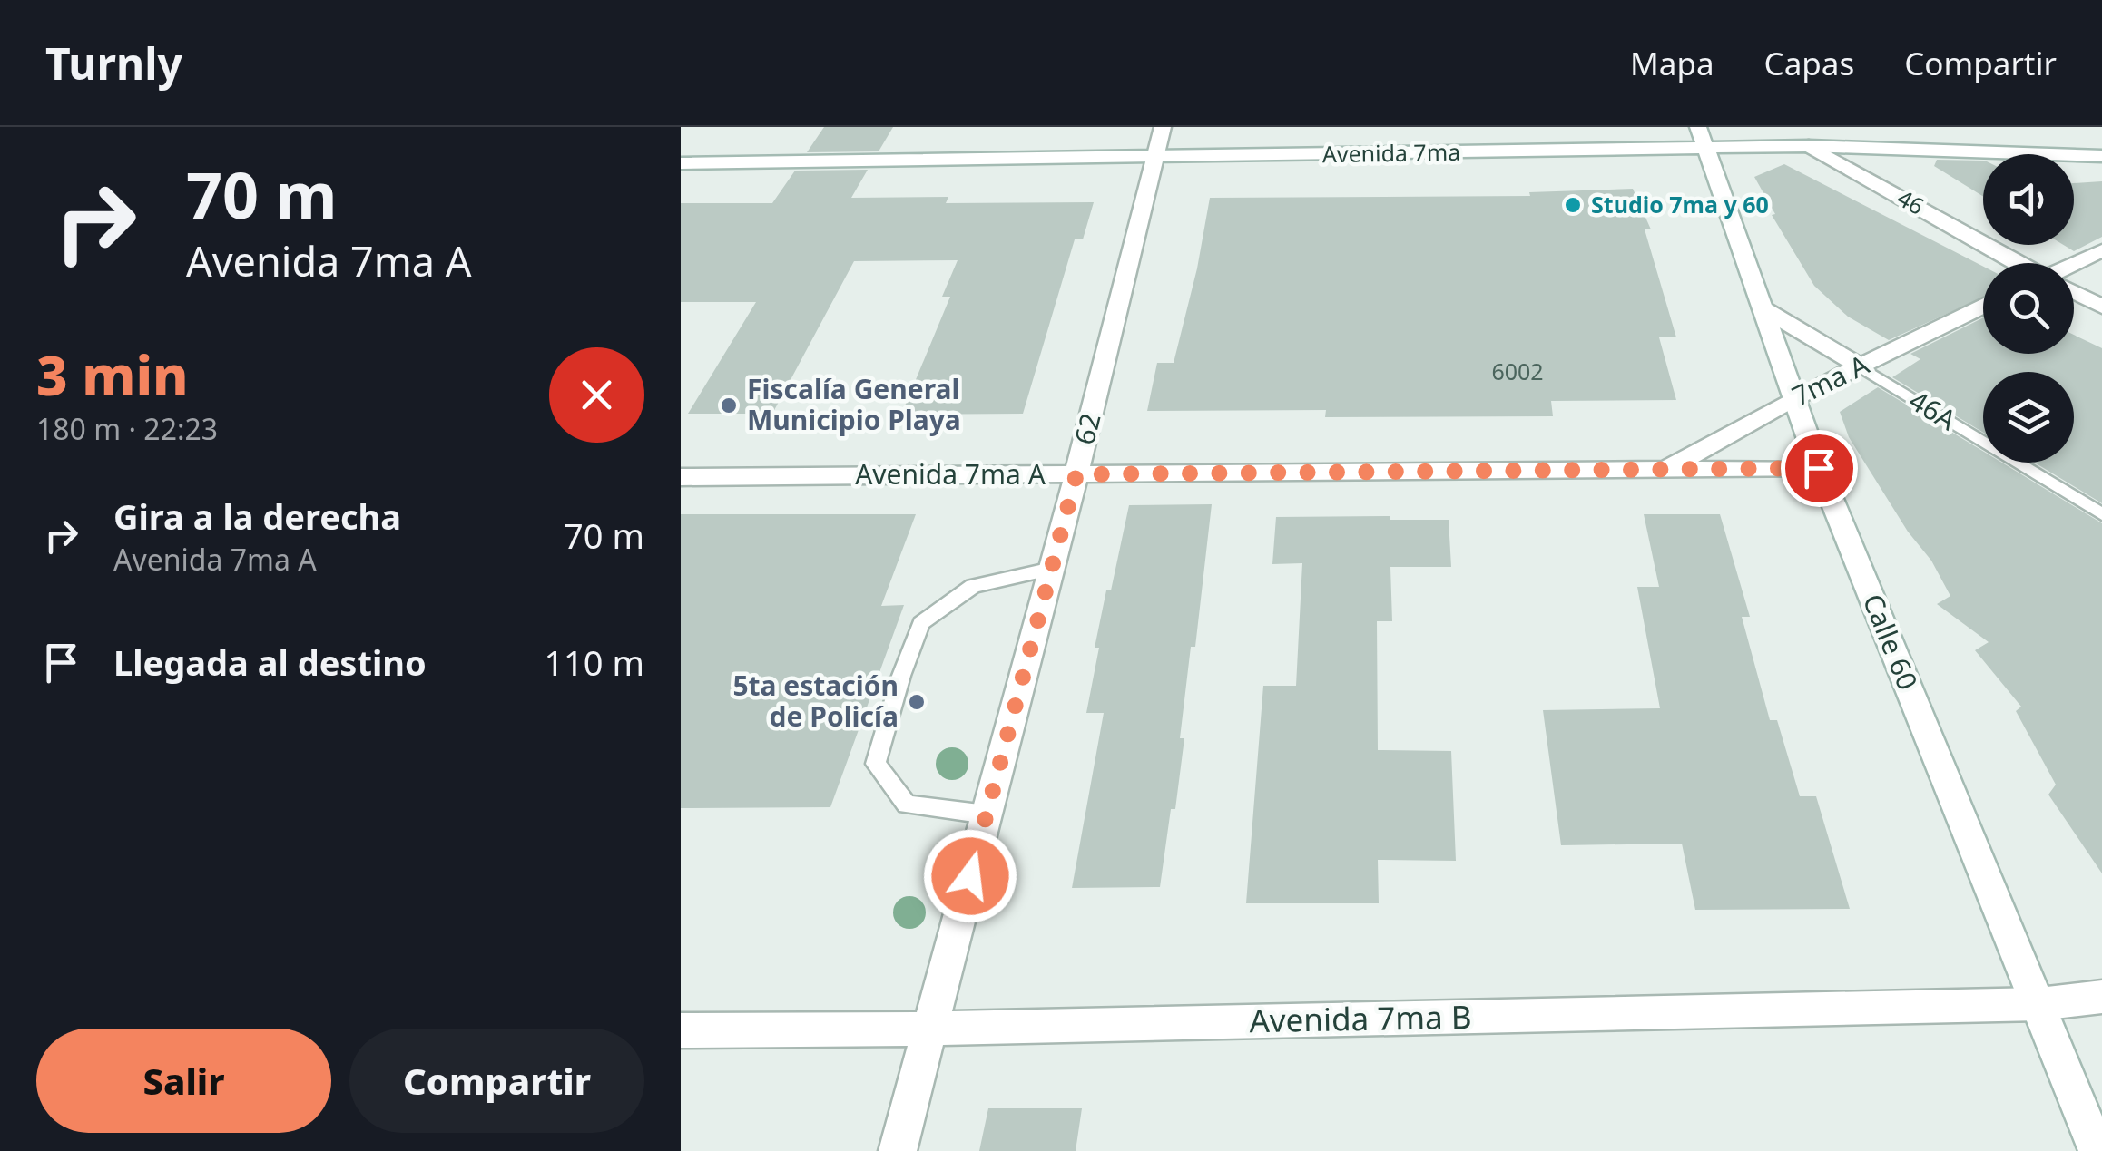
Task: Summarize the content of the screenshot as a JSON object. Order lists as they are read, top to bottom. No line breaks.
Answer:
{"streets":{"street":["Avenida 7ma","46","7ma A","46A","62","Avenida 7ma A","Calle 60","Avenida 7ma B"]},"crossings":[["Avenida 7ma","46"],["Avenida 7ma","62"],["Avenida 7ma","Calle 60"],["7ma A","46A"],["7ma A","Avenida 7ma A"],["7ma A","Calle 60"],["46A","Calle 60"],["62","Avenida 7ma A"],["62","Avenida 7ma B"],["Avenida 7ma A","Calle 60"],["Calle 60","Avenida 7ma B"]],"places":["Studio 7ma y 60","Fiscalía General Municipio Playa","5ta estación de Policía"],"house_numbers":["6002"],"page":{"header":"Turnly","nav":["Mapa","Capas","Compartir"],"turn":["70 m","Avenida 7ma A"],"heading":["3 min","180 m · 22:23"],"list":[{"name":"Gira a la derecha","note":"Avenida 7ma A","value":"70 m"},{"name":"Llegada al destino","value":"110 m"}],"buttons":["Salir","Compartir"]}}
